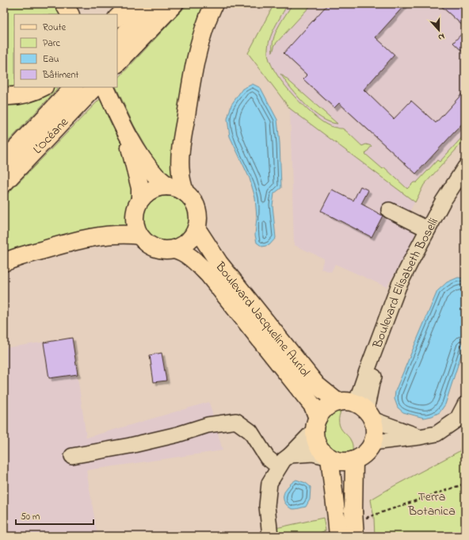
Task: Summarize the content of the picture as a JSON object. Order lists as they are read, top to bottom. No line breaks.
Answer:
{"streets":{"main road":["L’Océane","Boulevard Jacqueline Auriol"],"street":["Boulevard Elisabeth Boselli"]},"crossings":[["Boulevard Elisabeth Boselli","Boulevard Jacqueline Auriol"]],"parks":["Terra Botanica"],"legend":["Route","Parc","Eau","Bâtiment"],"scale_bar":"50 m","north":"bottom"}
